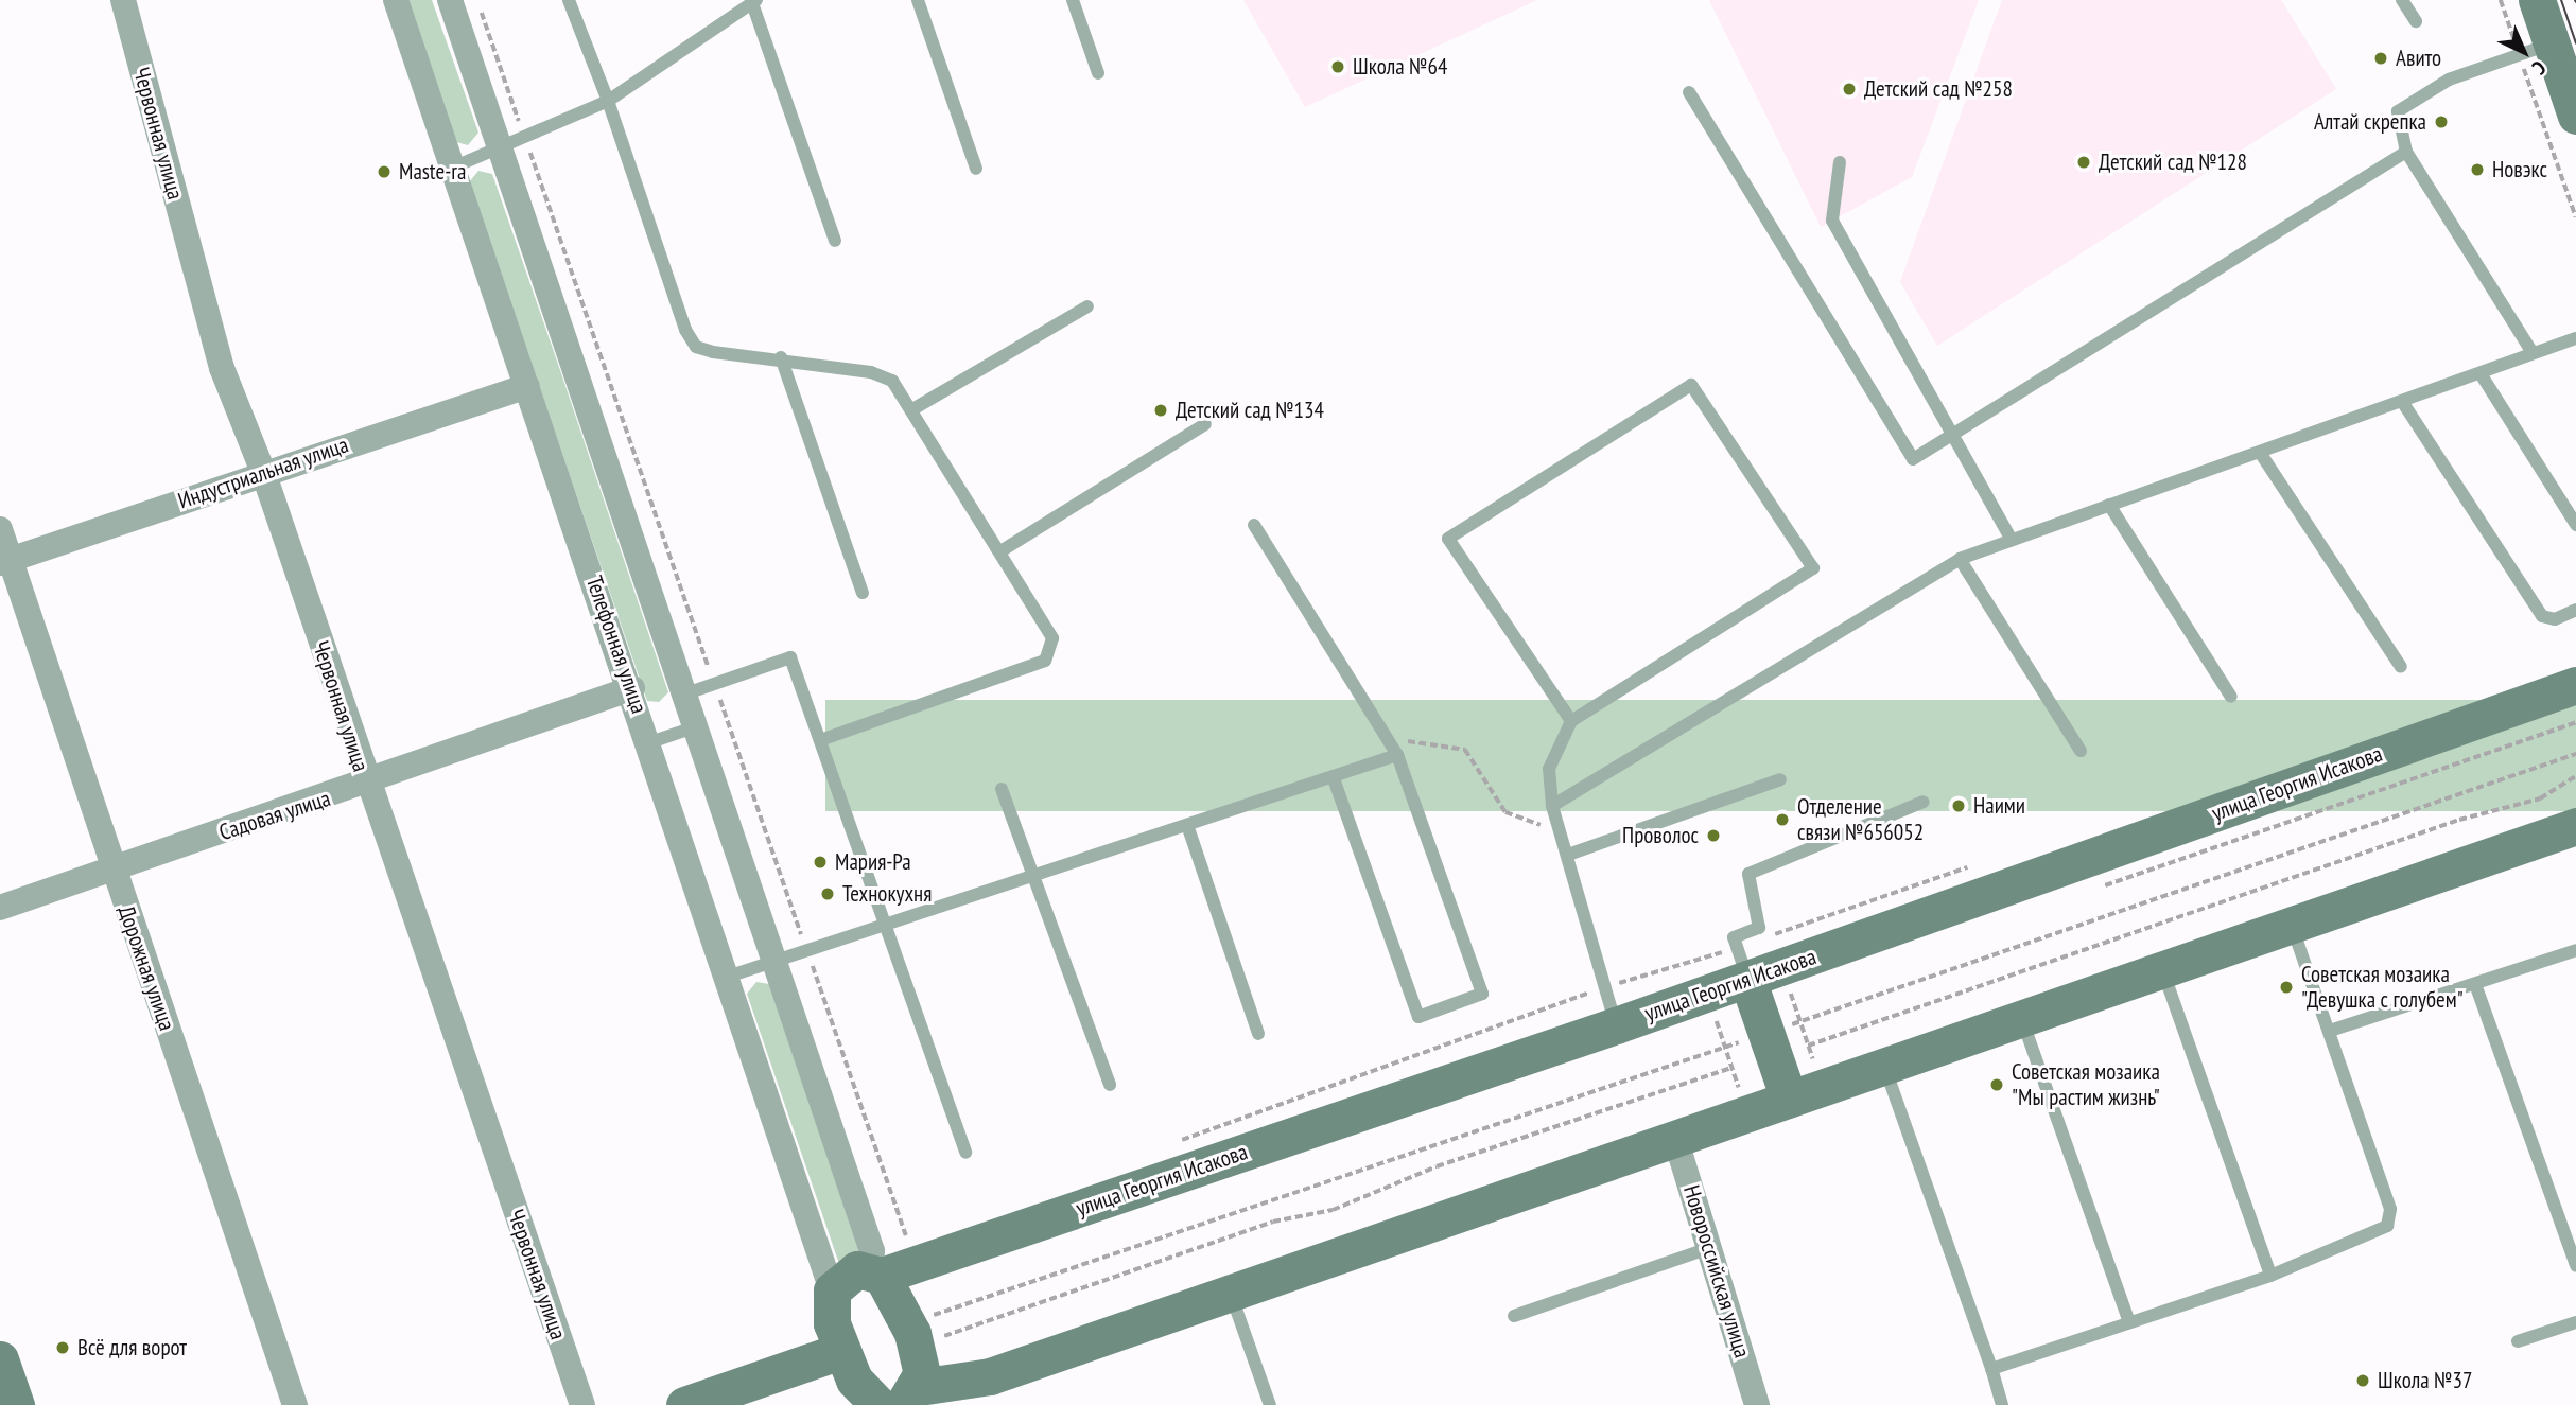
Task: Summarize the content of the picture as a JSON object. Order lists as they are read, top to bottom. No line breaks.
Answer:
{"streets":{"street":["Червонная улица","Индустриальная улица","Телефонная улица","улица Георгия Исакова","Садовая улица","Дорожная улица","Новороссийская улица"]},"crossings":[["Червонная улица","Индустриальная улица"],["Червонная улица","Садовая улица"],["Индустриальная улица","Телефонная улица"],["Индустриальная улица","Дорожная улица"],["Телефонная улица","улица Георгия Исакова"],["Телефонная улица","Садовая улица"],["Садовая улица","Дорожная улица"]],"places":["Авито","Школа №64","Детский сад №258","Алтай скрепка","Детский сад №128","Новэкс","Maste-ra","Детский сад №134","Наими","Отделение связи №656052","Проволос","Мария-Ра","Технокухня","Советская мозаика \"Девушка с голубем\"","Советская мозаика \"Мы растим жизнь\"","Всё для ворот","Школа №37"],"north":"bottom right"}
